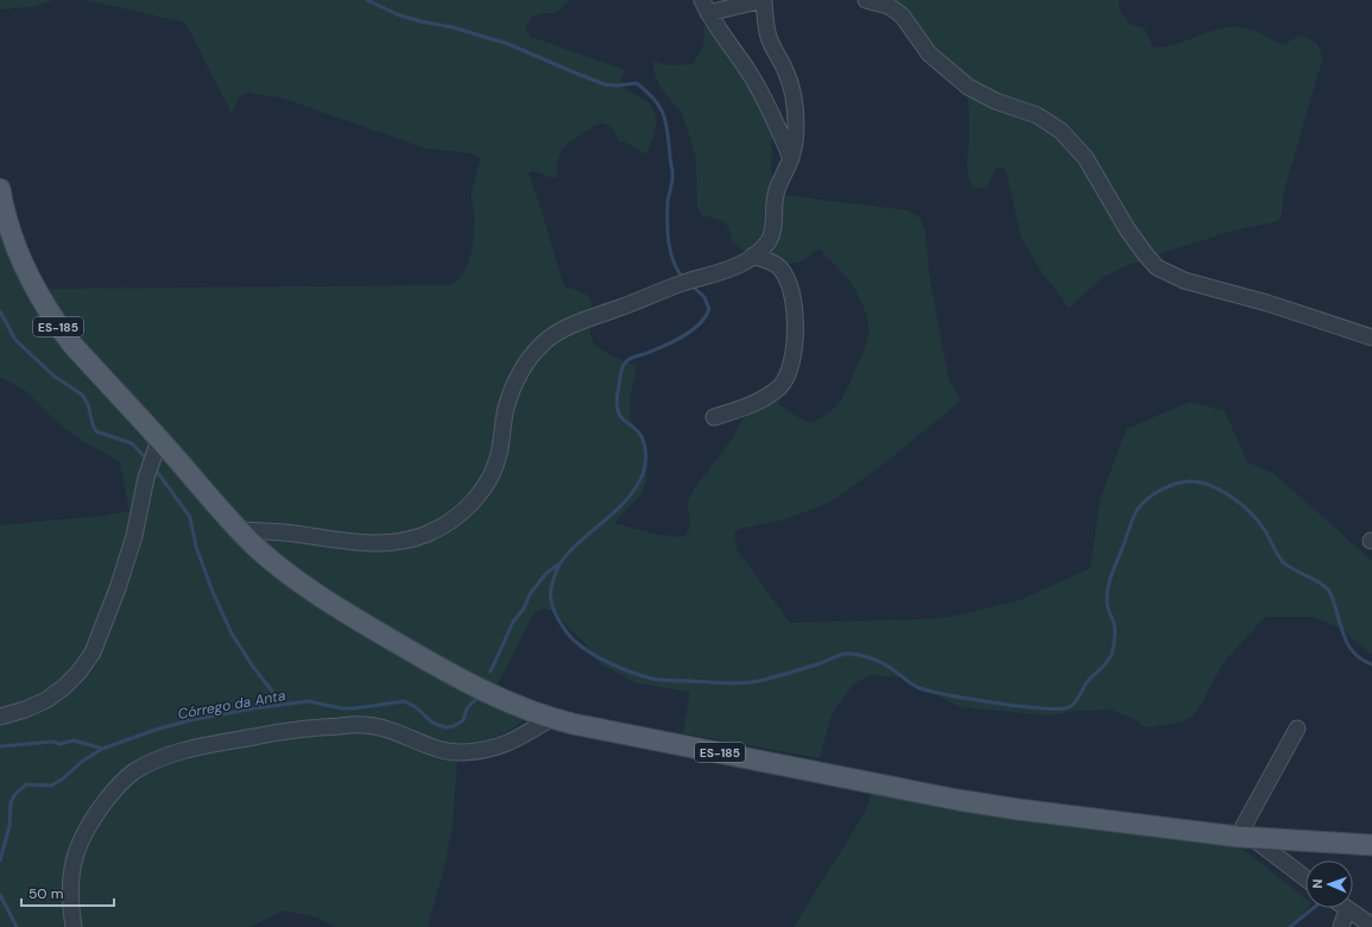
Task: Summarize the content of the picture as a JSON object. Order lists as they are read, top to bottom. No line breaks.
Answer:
{"streets":{"main road":["ES-185"]},"water":["Córrego da Anta"],"scale_bar":"50 m","north":"left"}
